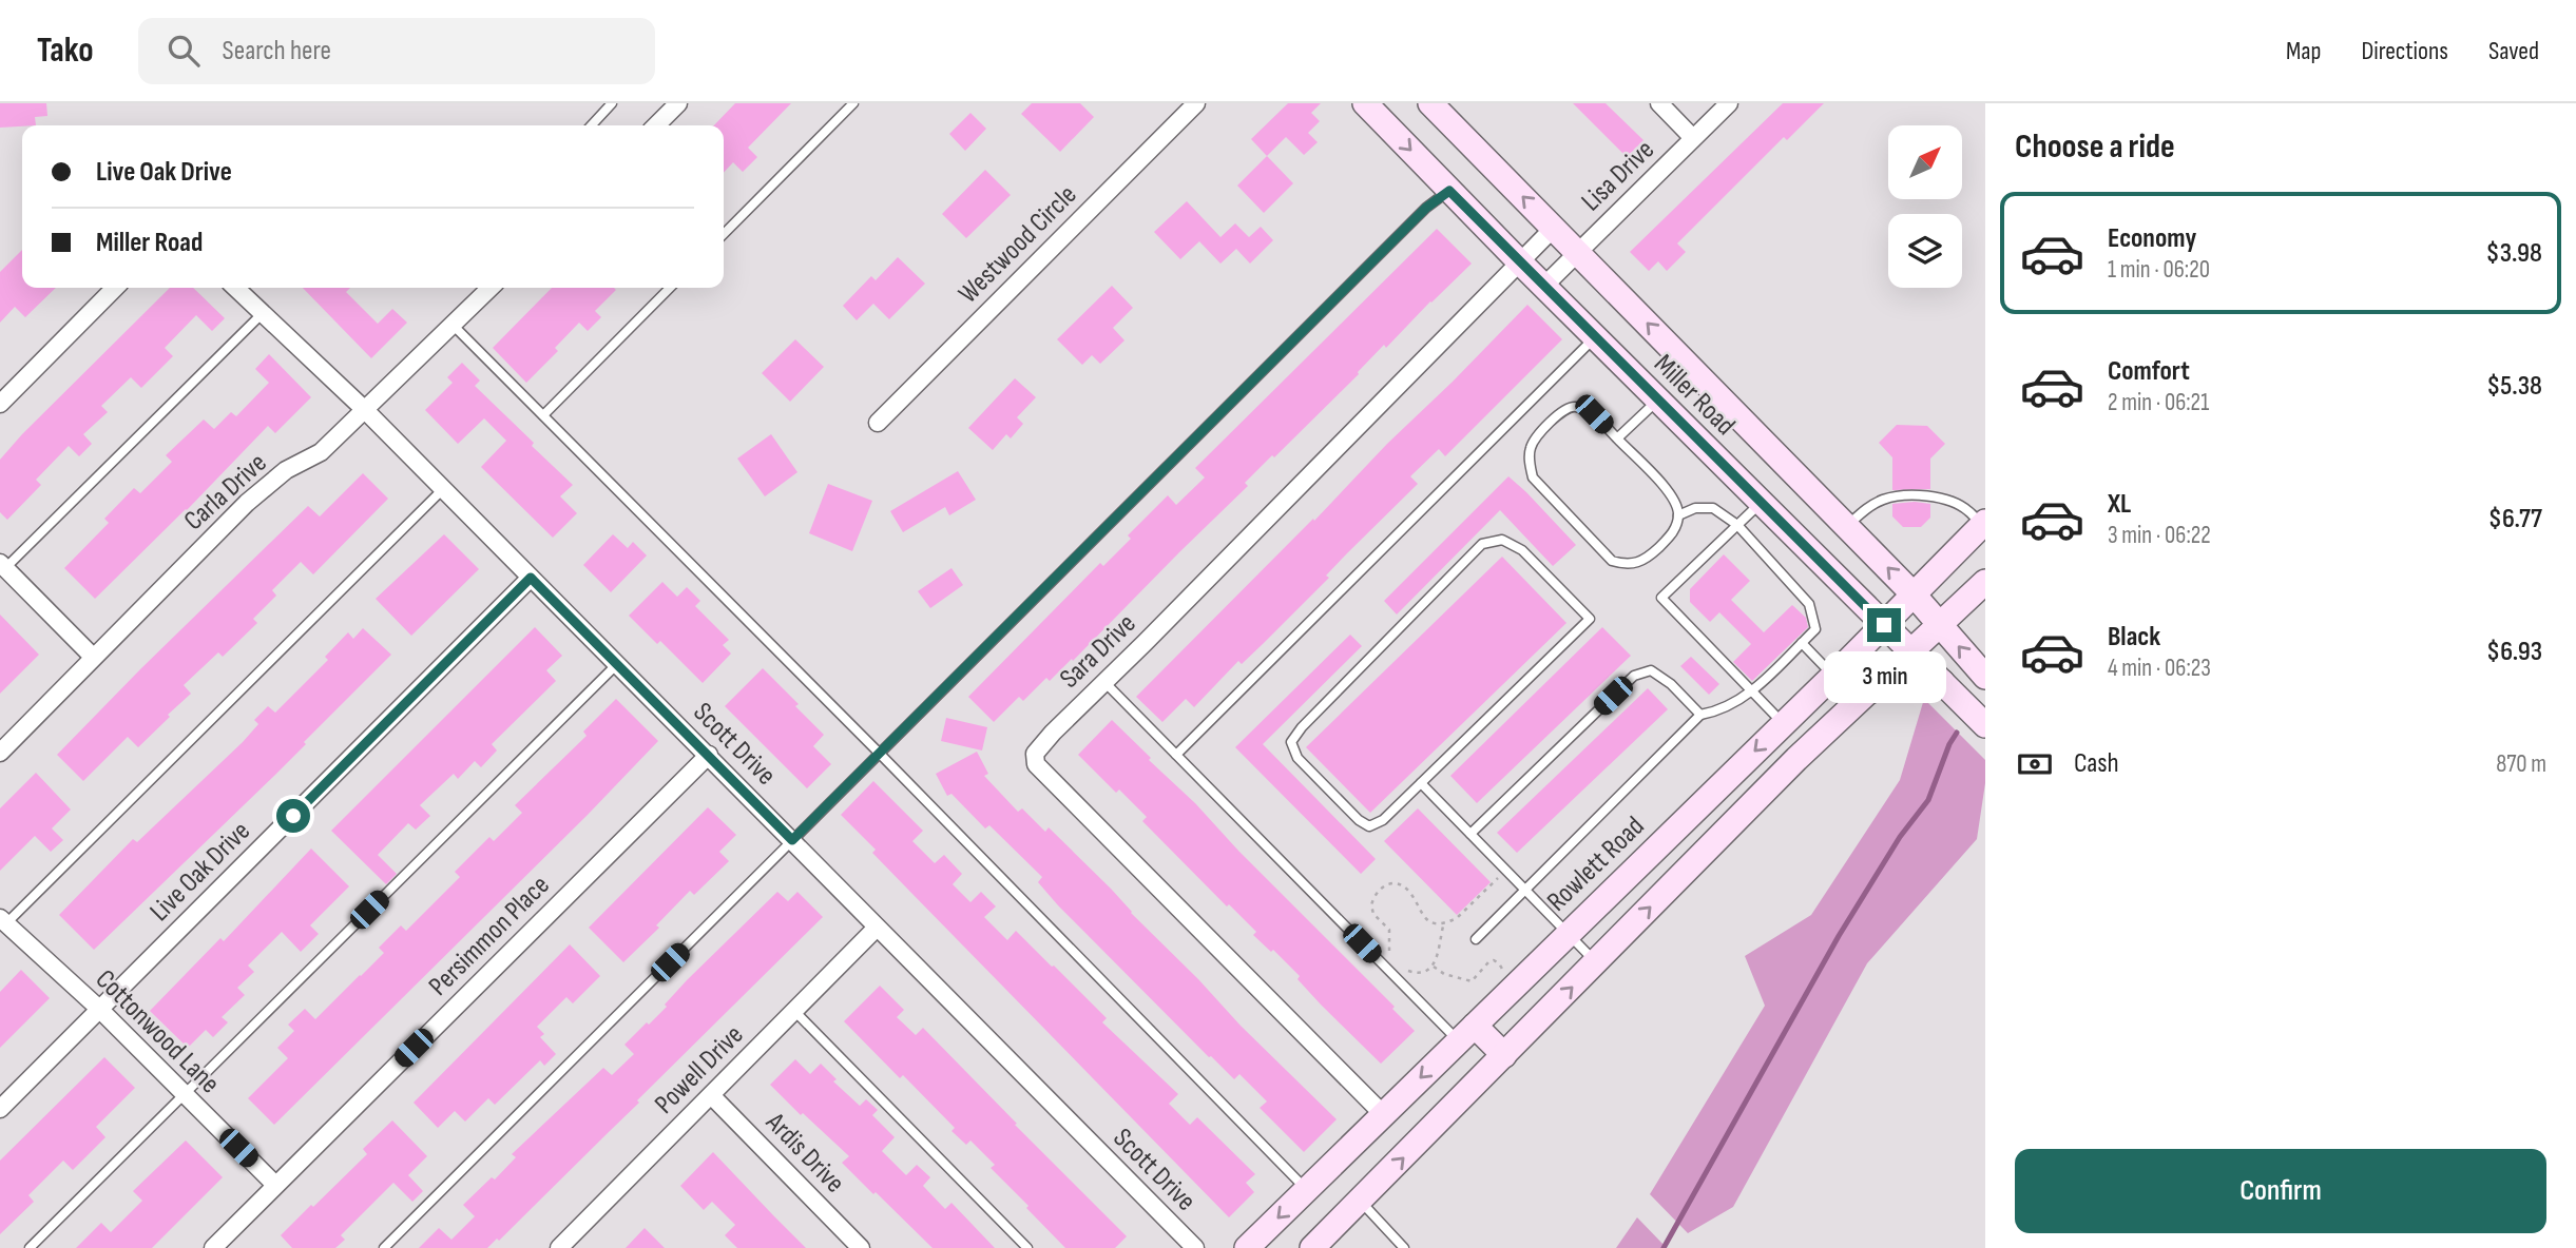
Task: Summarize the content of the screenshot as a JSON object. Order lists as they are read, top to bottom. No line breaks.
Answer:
{"streets":{"main road":["Miller Road","Rowlett Road"],"street":["Lisa Drive","Westwood Circle","Carla Drive","Sara Drive","Scott Drive","Live Oak Drive","Persimmon Place","Cottonwood Lane","Powell Drive","Ardis Drive"]},"crossings":[["Lisa Drive","Miller Road"],["Miller Road","Sara Drive"],["Miller Road","Rowlett Road"],["Carla Drive","Scott Drive"],["Sara Drive","Rowlett Road"],["Scott Drive","Live Oak Drive"],["Scott Drive","Persimmon Place"],["Scott Drive","Powell Drive"],["Live Oak Drive","Cottonwood Lane"],["Persimmon Place","Cottonwood Lane"],["Powell Drive","Ardis Drive"]],"north":"top right","page":{"header":"Tako","search":"Search here","nav":["Map","Directions","Saved"],"heading":"Choose a ride","banner":["Live Oak Drive","Miller Road"],"list":[{"name":"Economy","note":"1 min · 06:20","value":"$3.98"},{"name":"Comfort","note":"2 min · 06:21","value":"$5.38"},{"name":"XL","note":"3 min · 06:22","value":"$6.77"},{"name":"Black","note":"4 min · 06:23","value":"$6.93"}],"bubble":"3 min","pay":["Cash","870 m"],"buttons":"Confirm"}}
